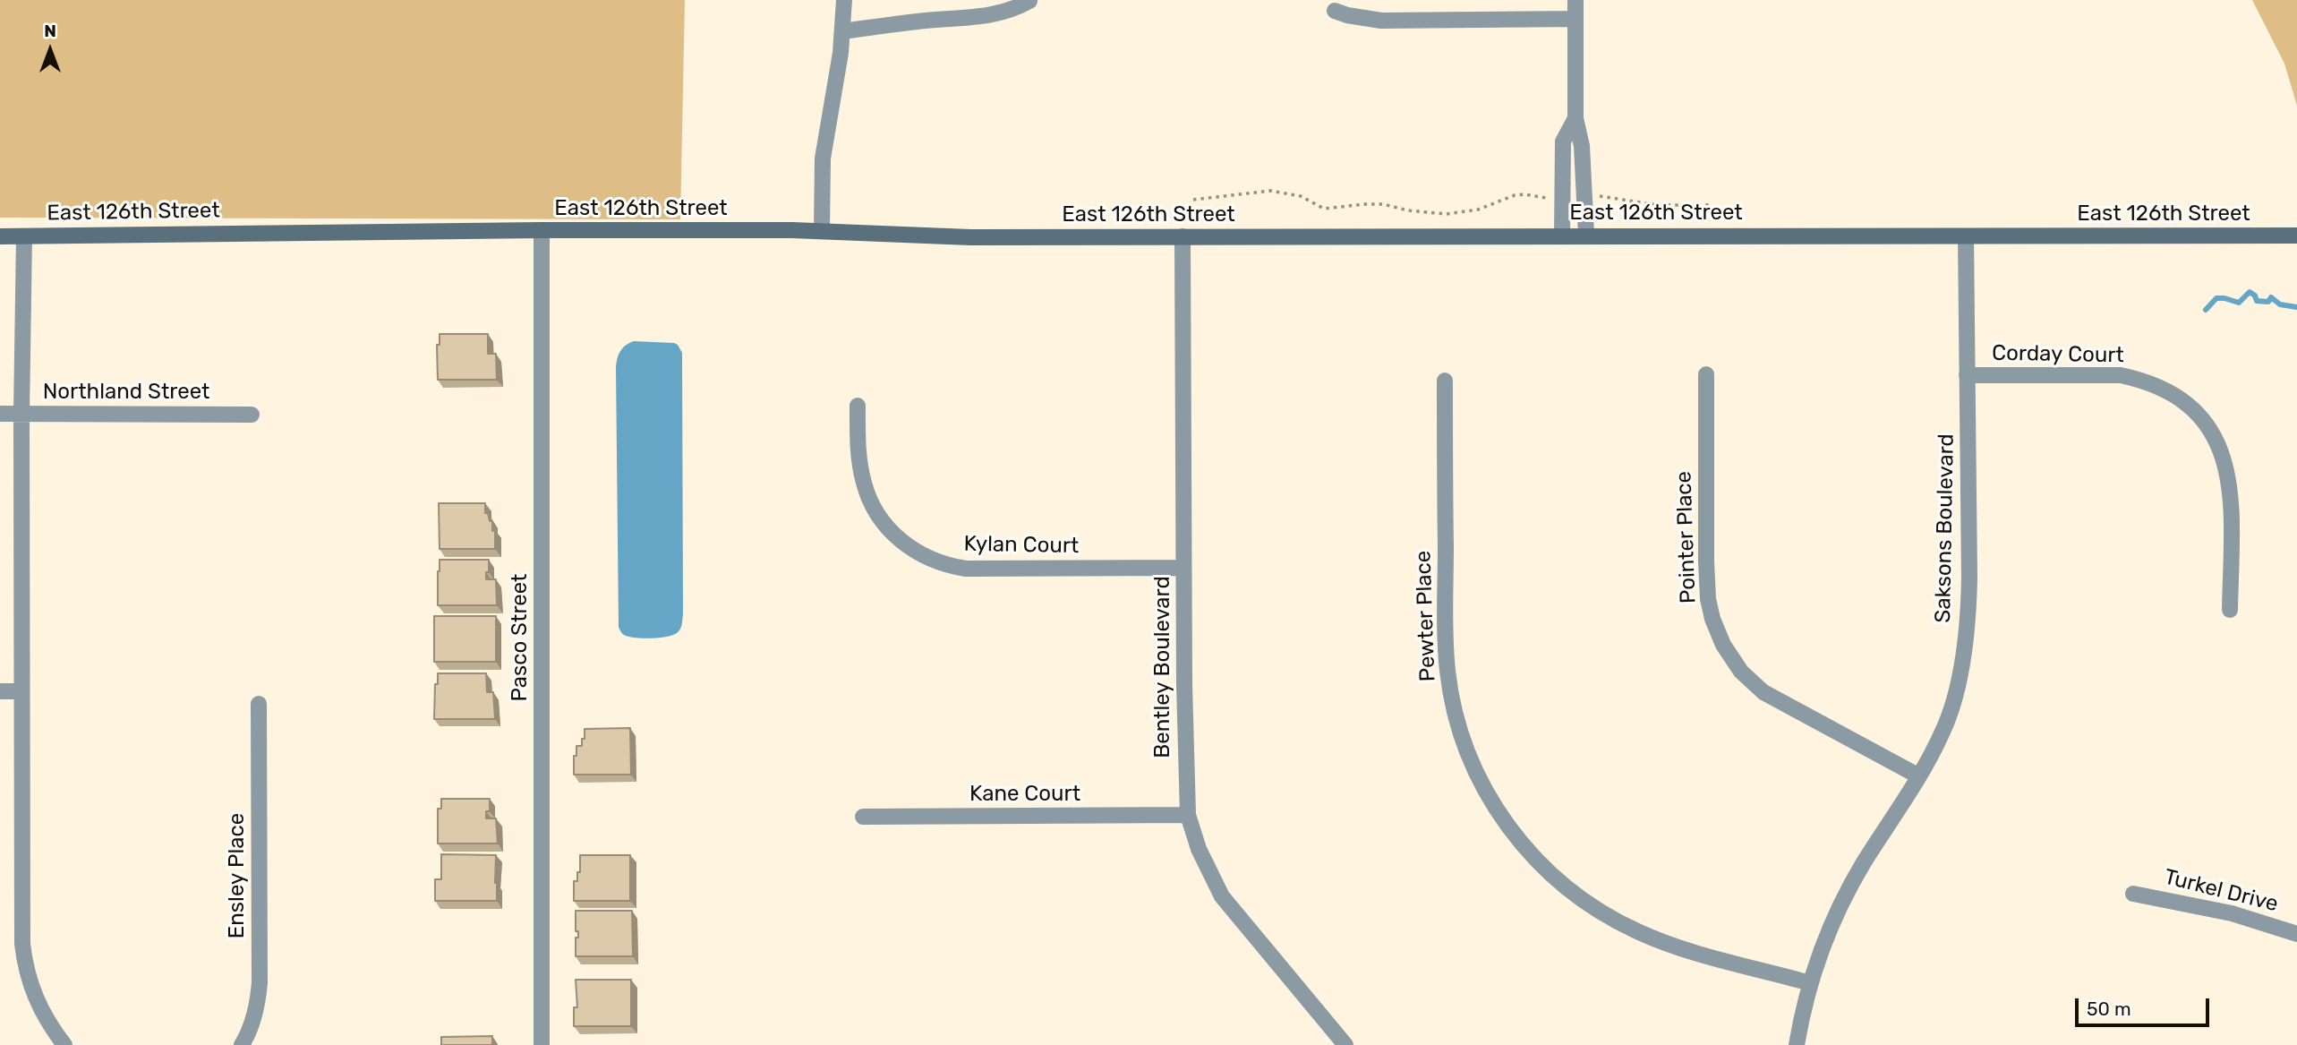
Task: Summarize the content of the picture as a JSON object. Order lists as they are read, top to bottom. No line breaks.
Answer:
{"streets":{"main road":["East 126th Street"],"street":["Corday Court","Northland Street","Saksons Boulevard","Pointer Place","Kylan Court","Pewter Place","Pasco Street","Bentley Boulevard","Kane Court","Ensley Place","Turkel Drive"]},"crossings":[["East 126th Street","Saksons Boulevard"],["East 126th Street","Pasco Street"],["East 126th Street","Bentley Boulevard"],["Corday Court","Saksons Boulevard"],["Saksons Boulevard","Pointer Place"],["Saksons Boulevard","Pewter Place"],["Kylan Court","Bentley Boulevard"],["Bentley Boulevard","Kane Court"]],"scale_bar":"50 m","north":"top"}
